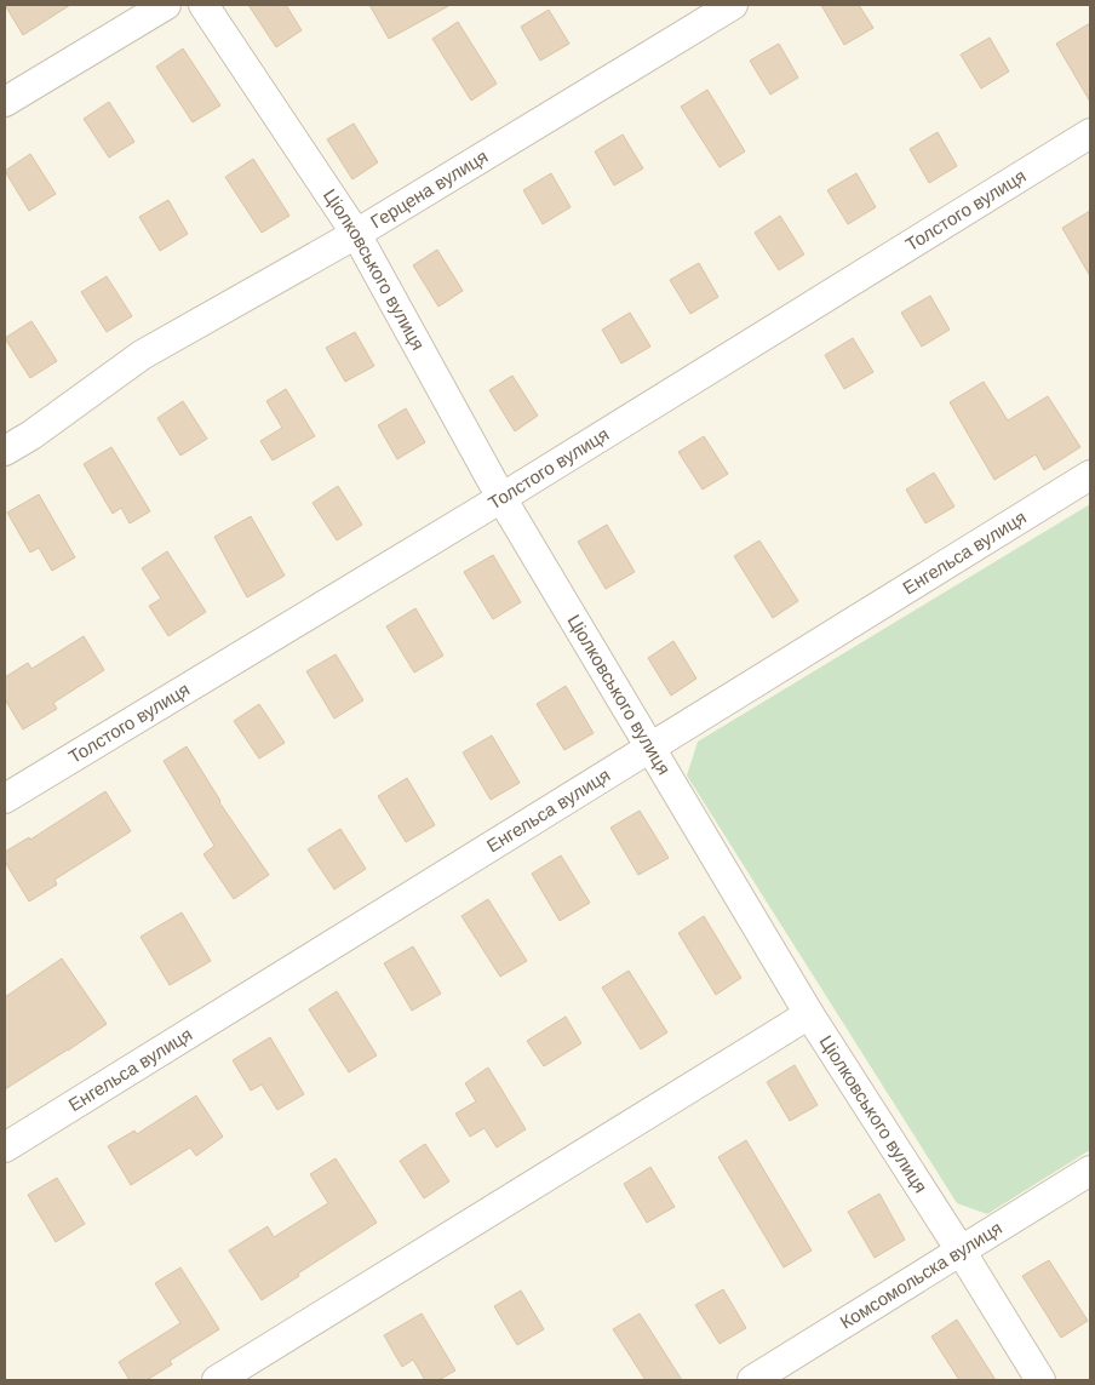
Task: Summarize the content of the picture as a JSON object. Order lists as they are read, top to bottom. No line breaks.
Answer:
{"streets":{"street":["Герцена вулиця","Толстого вулиця","Ціолковського вулиця","Енгельса вулиця","Комсомольска вулиця"]},"crossings":[["Герцена вулиця","Ціолковського вулиця"],["Толстого вулиця","Ціолковського вулиця"],["Ціолковського вулиця","Енгельса вулиця"],["Ціолковського вулиця","Комсомольска вулиця"]]}
